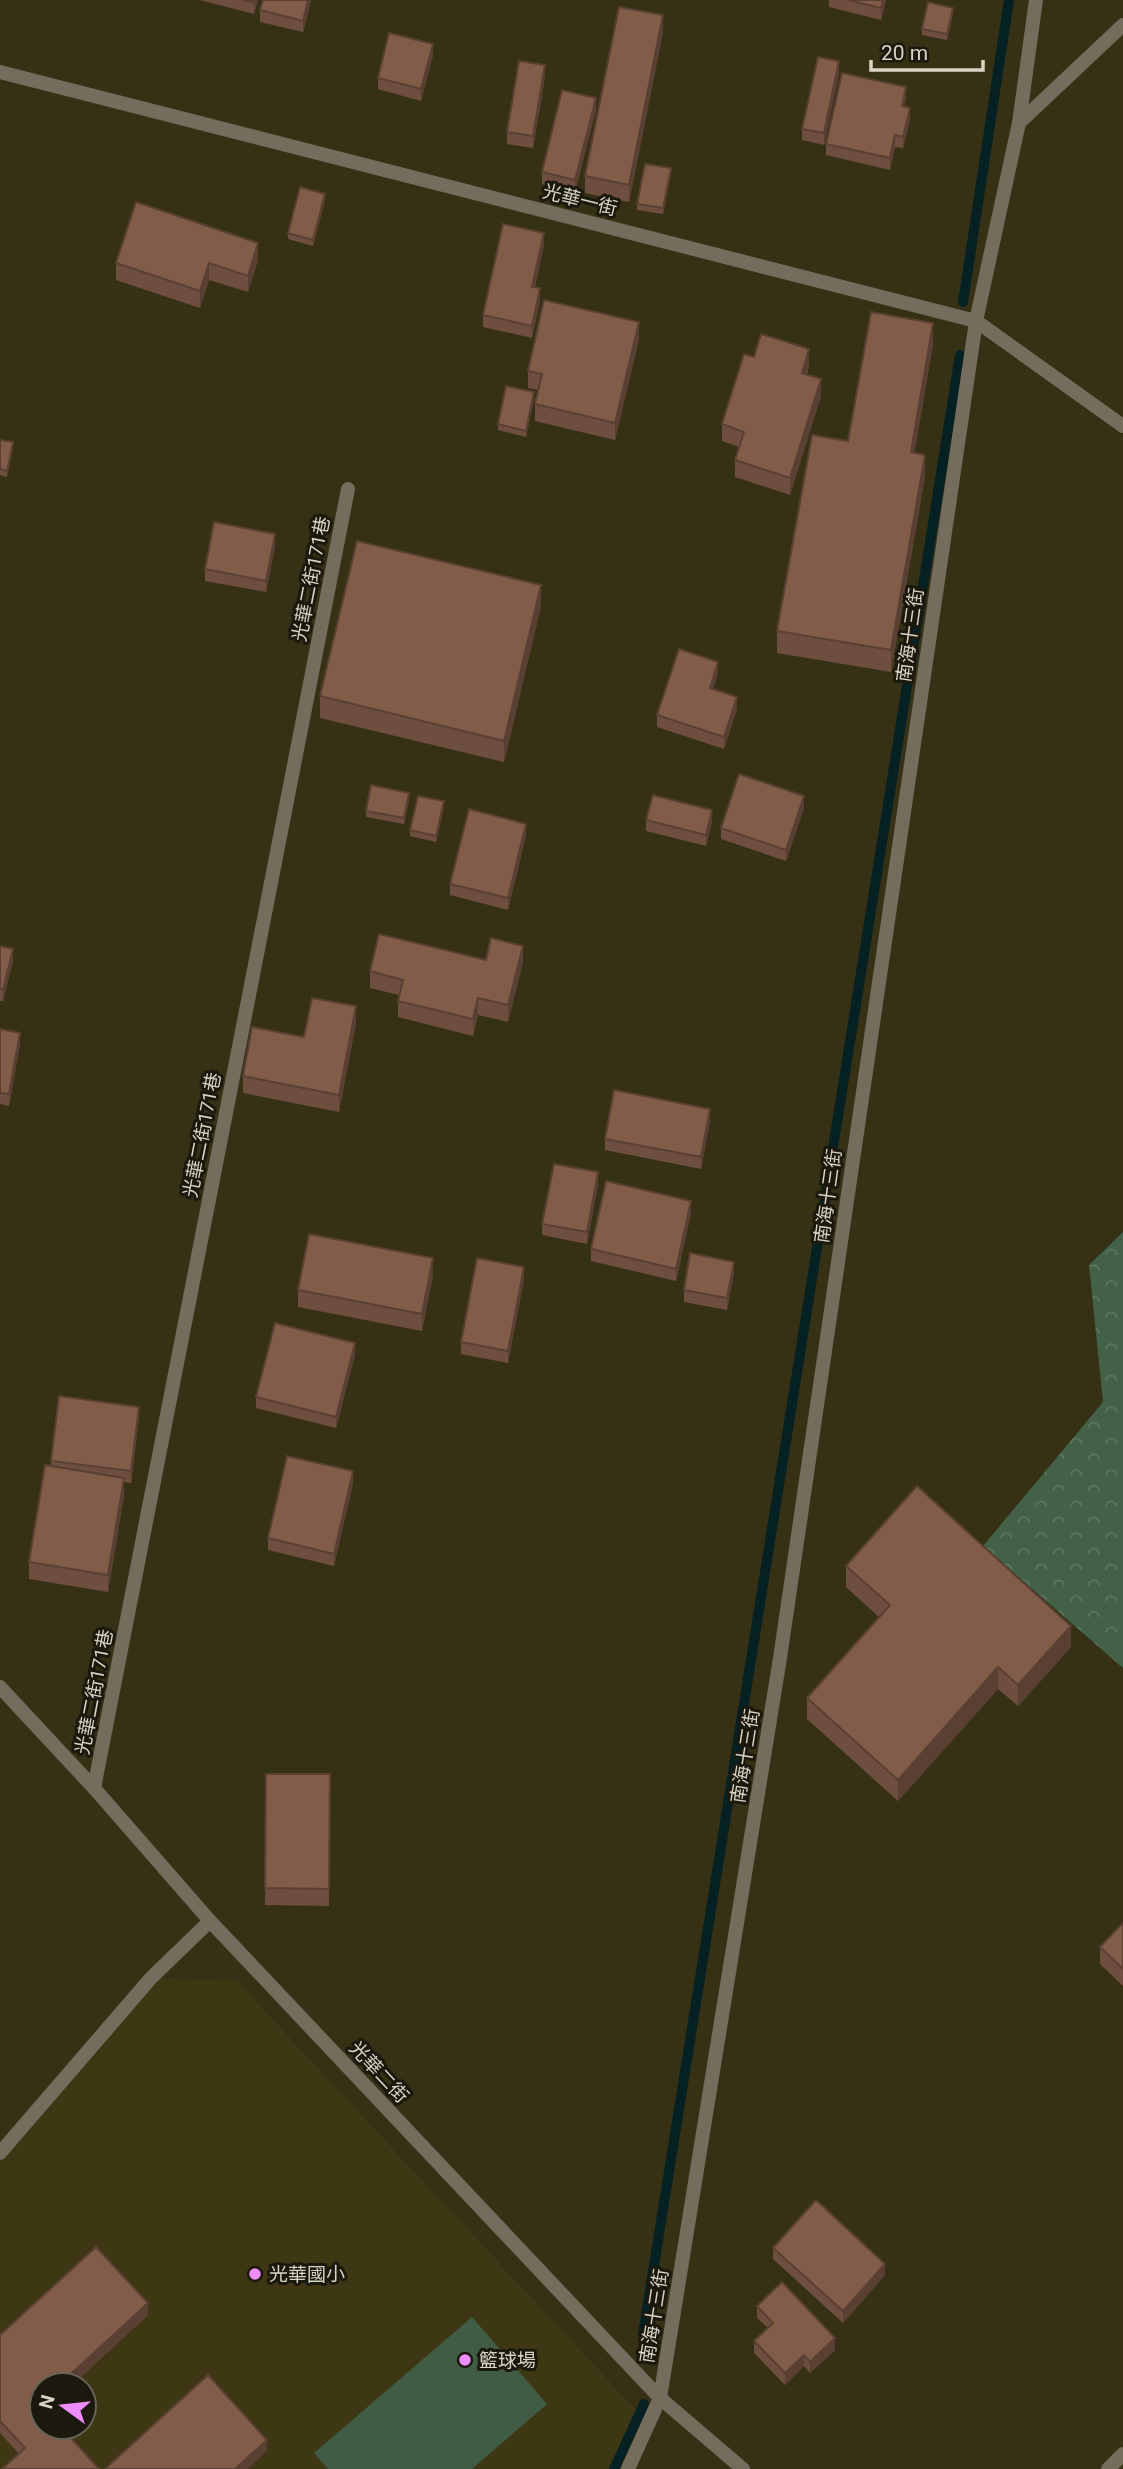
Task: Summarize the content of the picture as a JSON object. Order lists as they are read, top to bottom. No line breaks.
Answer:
{"streets":{"street":["光華一街","光華二街171巷","南海十三街","光華二街"]},"crossings":[["光華一街","南海十三街"],["光華二街171巷","光華二街"],["南海十三街","光華二街"]],"places":["光華國小","籃球場"],"scale_bar":"20 m","north":"left"}
